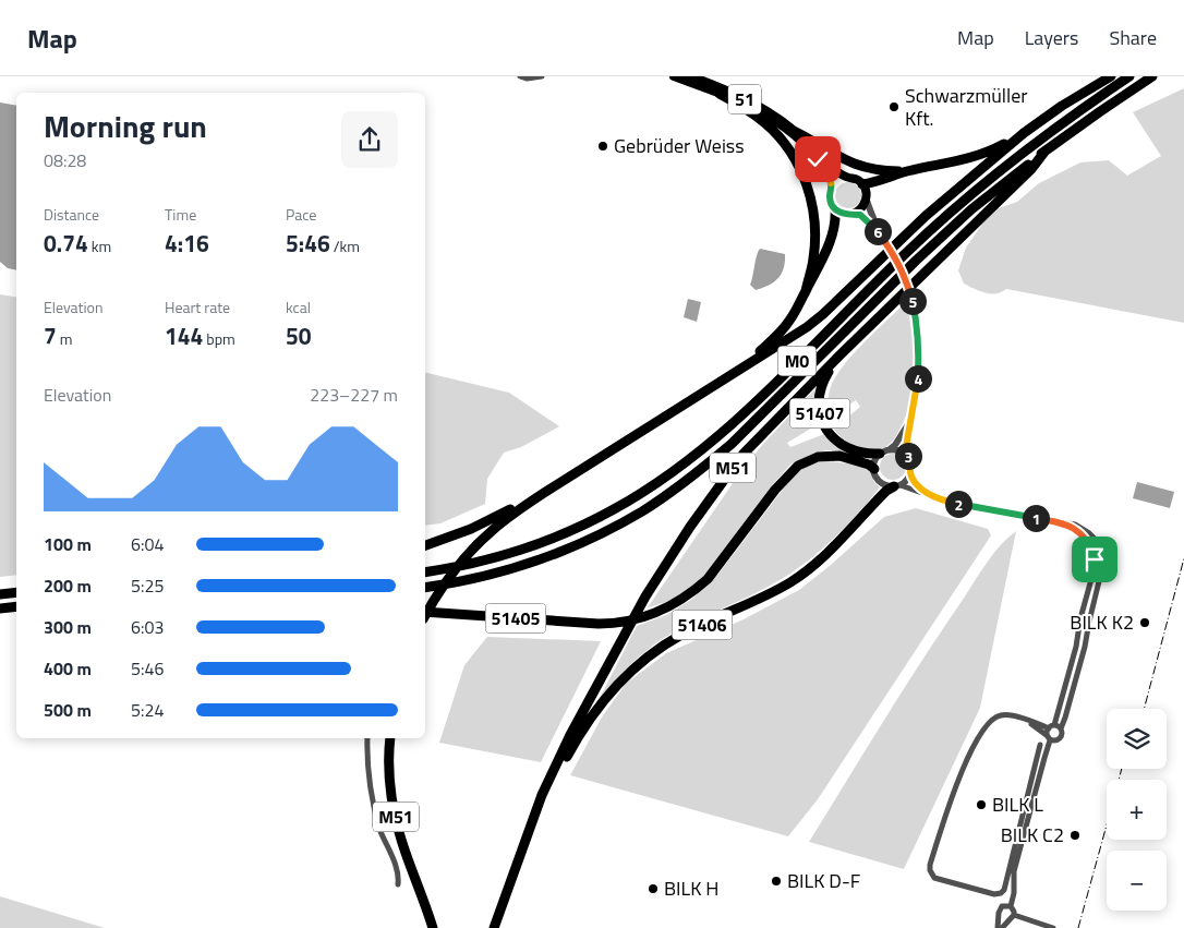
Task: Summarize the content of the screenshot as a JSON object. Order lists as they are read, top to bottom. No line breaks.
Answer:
{"streets":{"highway":["M0","51407","M51","51405","51406"],"main road":["51"]},"crossings":[["51407","M51"],["51407","51405"],["51407","51406"],["M51","51406"],["51405","51406"]],"places":["Schwarzmüller Kft.","Gebrüder Weiss","BILK K2","BILK L","BILK C2","BILK D-F","BILK H"],"page":{"header":"Map","nav":["Map","Layers","Share"],"heading":["Morning run","08:28"],"stats":[["Distance","0.74 km"],["Time","4:16"],["Pace","5:46 /km"],["Elevation","7 m"],["Heart rate","144 bpm"],["kcal","50"]],"pins":["6","5","4","3","2","1"],"chart":["Elevation","223–227 m"],"list":[{"name":"100 m","note":"6:04"},{"name":"200 m","note":"5:25"},{"name":"300 m","note":"6:03"},{"name":"400 m","note":"5:46"},{"name":"500 m","note":"5:24"}],"map_buttons":["+","−"]}}
